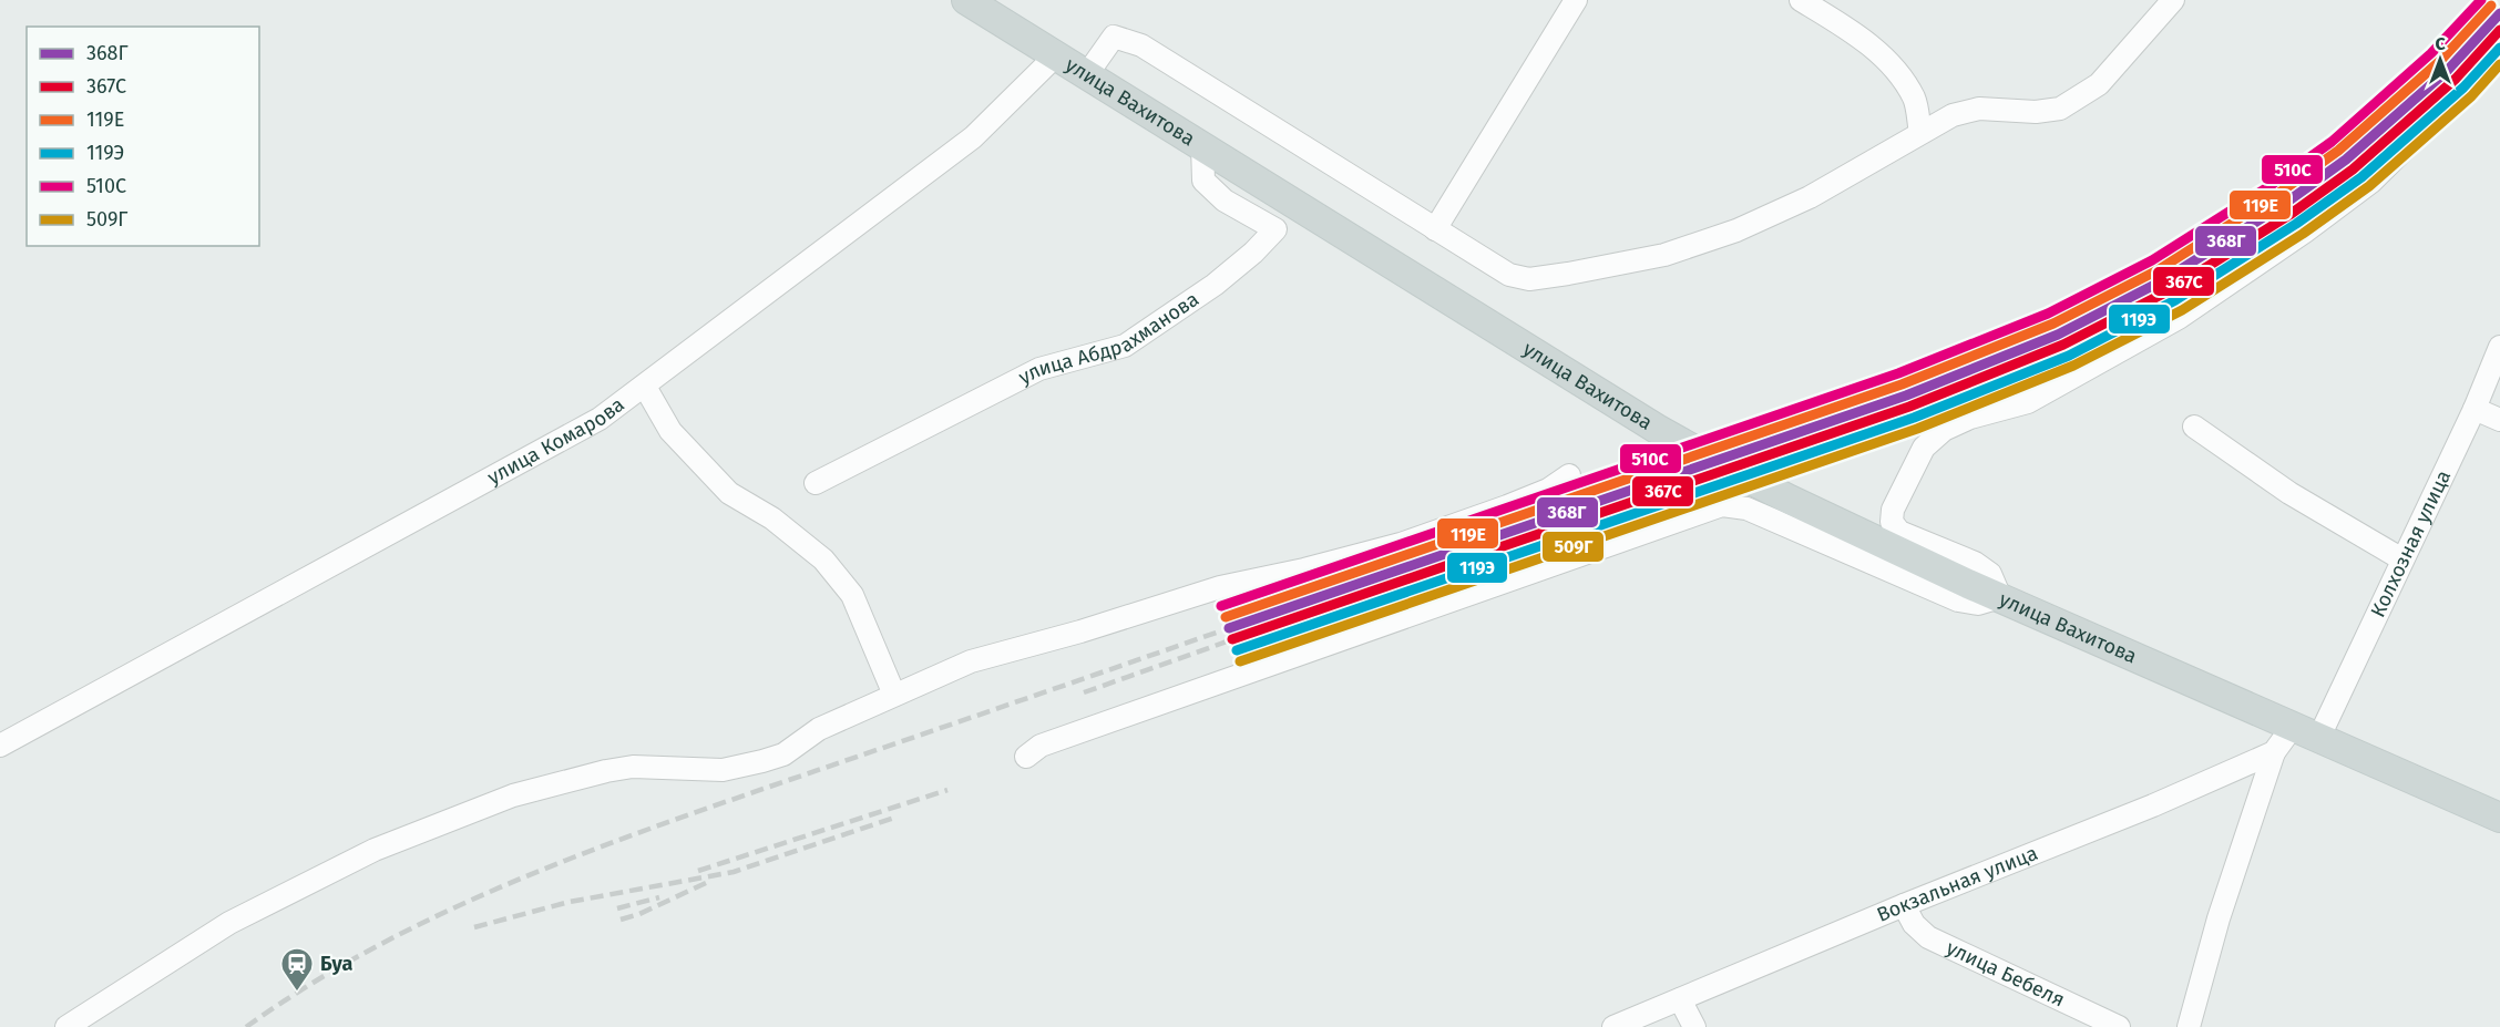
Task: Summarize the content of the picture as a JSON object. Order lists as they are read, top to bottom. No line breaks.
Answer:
{"streets":{"main road":["улица Вахитова"],"street":["улица Абдрахманова","улица Комарова","Колхозная улица","Вокзальная улица","улица Бебеля"]},"crossings":[["улица Вахитова","улица Абдрахманова"],["улица Вахитова","улица Комарова"],["улица Вахитова","Колхозная улица"],["Вокзальная улица","улица Бебеля"]],"places":{"station":["Буа"]},"lines":["transit line 510С","transit line 119Е","transit line 368Г","transit line 367С","transit line 119Э","transit line 509Г"],"legend":["368Г","367С","119Е","119Э","510С","509Г"],"north":"top"}
